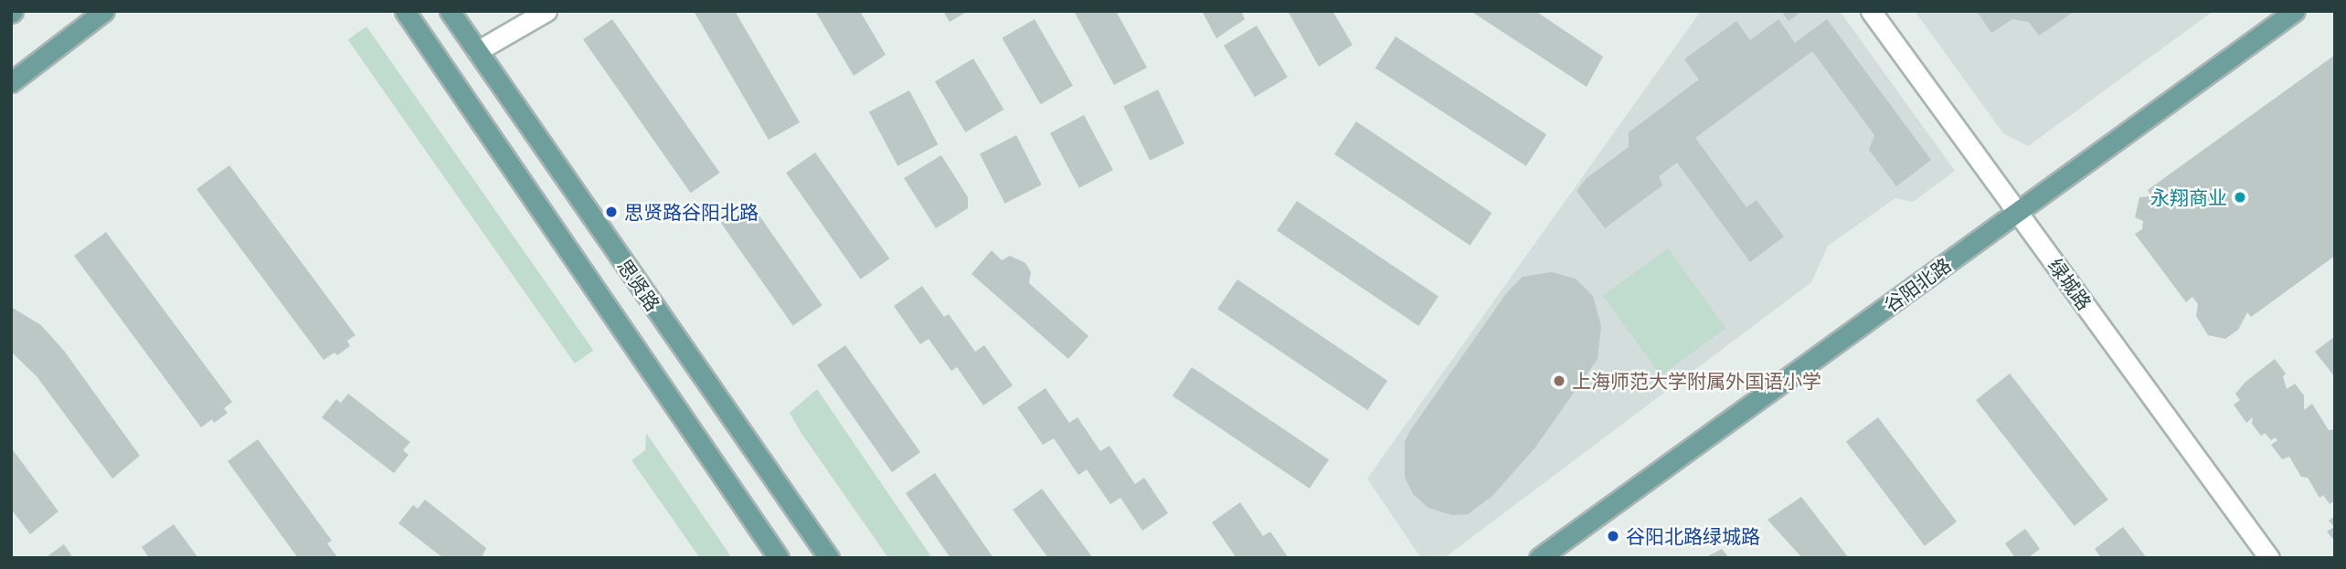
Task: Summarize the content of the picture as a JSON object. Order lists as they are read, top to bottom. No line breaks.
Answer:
{"streets":{"main road":["思贤路","谷阳北路"],"street":["绿城路"]},"crossings":[["绿城路","谷阳北路"]],"places":["永翔商业","思贤路谷阳北路","上海师范大学附属外国语小学","谷阳北路绿城路"]}
